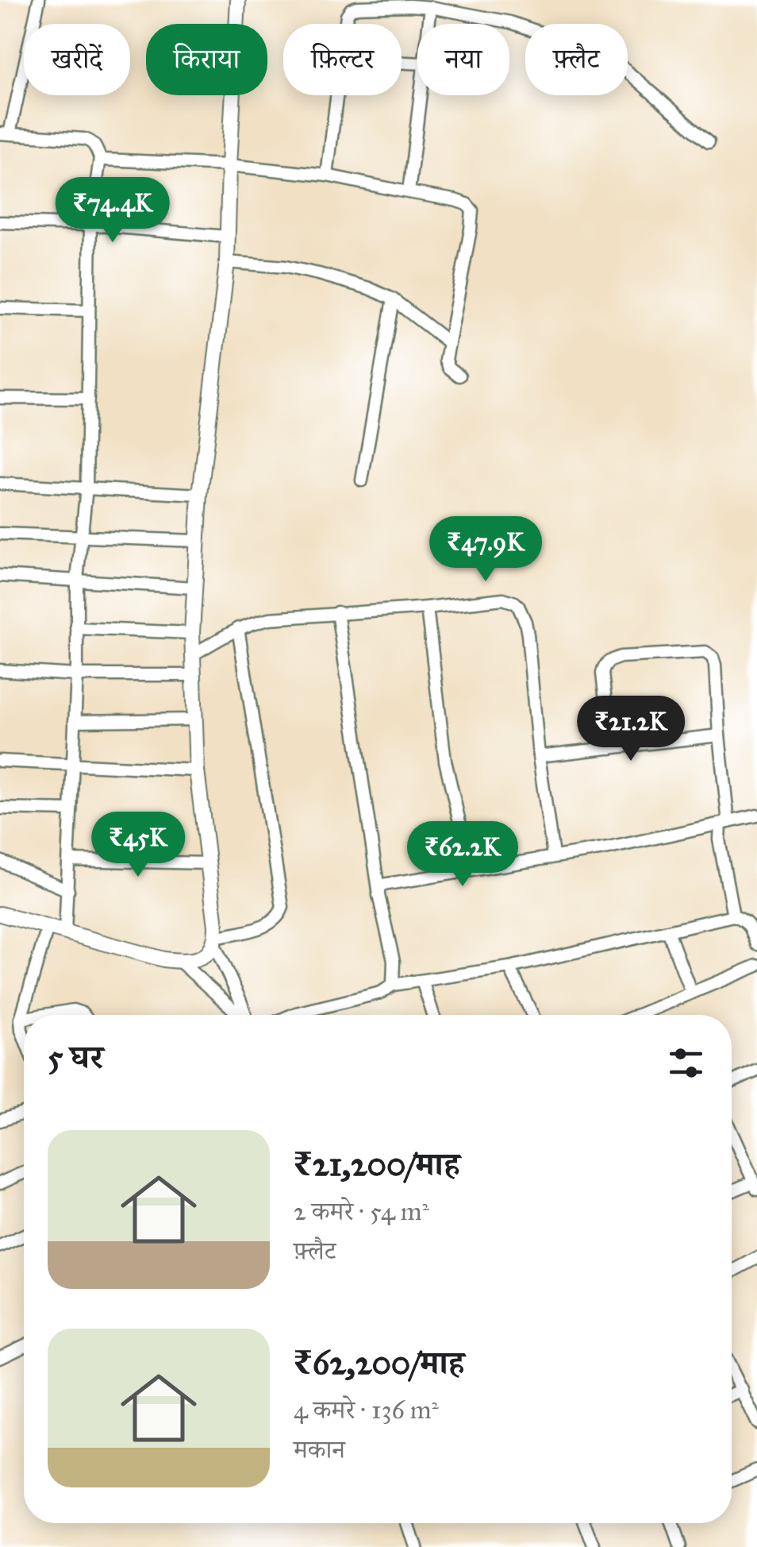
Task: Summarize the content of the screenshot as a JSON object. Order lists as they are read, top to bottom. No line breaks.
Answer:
{"page":{"chip":["खरीदें","किराया","फ़िल्टर","नया","फ़्लैट"],"price":["₹74.4K","₹47.9K","₹21.2K","₹45K","₹62.2K"],"heading":"5 घर","list":[{"name":"₹21,200/माह","note":"2 कमरे · 54 m² · फ़्लैट"},{"name":"₹62,200/माह","note":"4 कमरे · 136 m² · मकान"}]}}
